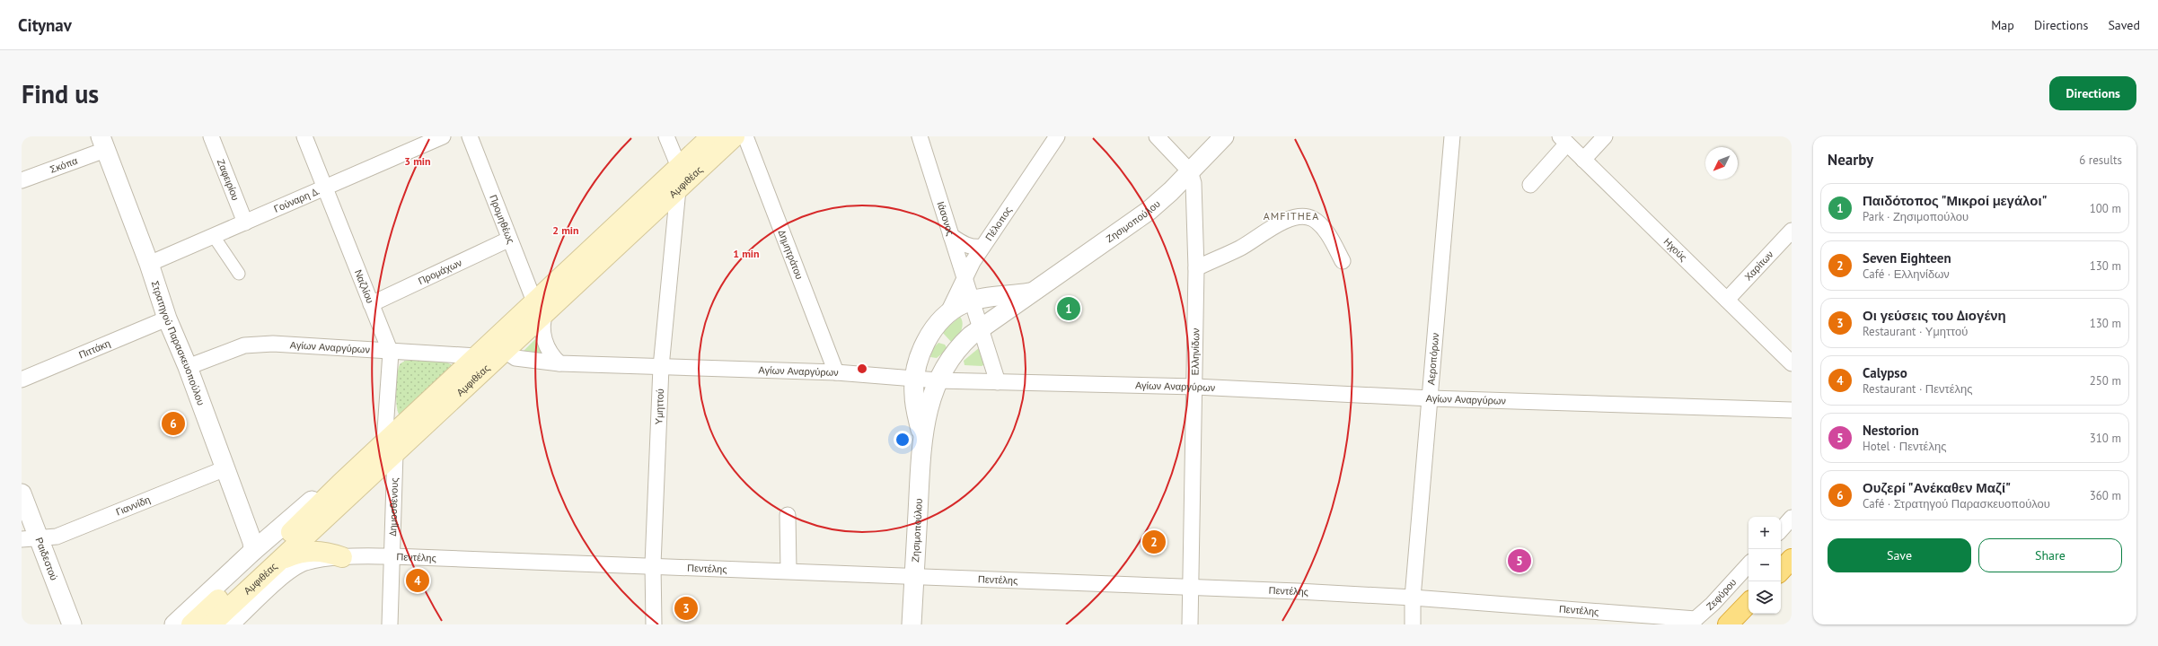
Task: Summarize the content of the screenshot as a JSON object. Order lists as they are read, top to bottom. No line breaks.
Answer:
{"streets":{"main road":["Αμφιθέας"],"street":["Σκόπα","Ζαφειρίου","Γούναρη Δ.","Ιάσονος","Προμηθέως","Ζησιμοπούλου","Πέλοπος","Ηχούς","Δημητράτου","Χαρίτων","Προμάχων","Ναζλίου","Στρατηγού Παρασκευοπούλου","Αγίων Αναργύρων","Πιττάκη","Ελληνίδων","Αεροπόρων","Υμηττού","Γιαννίδη","Δημοσθένους","Πεντέλης","Ραιδεστού","Ζεφύρου"]},"crossings":[["Σκόπα","Στρατηγού Παρασκευοπούλου"],["Ζαφειρίου","Γούναρη Δ."],["Αμφιθέας","Προμηθέως"],["Αμφιθέας","Ναζλίου"],["Αμφιθέας","Στρατηγού Παρασκευοπούλου"],["Αμφιθέας","Αγίων Αναργύρων"],["Αμφιθέας","Υμηττού"],["Αμφιθέας","Δημοσθένους"],["Αμφιθέας","Πεντέλης"],["Γούναρη Δ.","Ναζλίου"],["Γούναρη Δ.","Στρατηγού Παρασκευοπούλου"],["Ιάσονος","Ζησιμοπούλου"],["Ιάσονος","Πέλοπος"],["Προμηθέως","Προμάχων"],["Ζησιμοπούλου","Πέλοπος"],["Ζησιμοπούλου","Αγίων Αναργύρων"],["Ζησιμοπούλου","Ελληνίδων"],["Ζησιμοπούλου","Πεντέλης"],["Ηχούς","Χαρίτων"],["Δημητράτου","Αγίων Αναργύρων"],["Προμάχων","Ναζλίου"],["Ναζλίου","Αγίων Αναργύρων"],["Ναζλίου","Δημοσθένους"],["Στρατηγού Παρασκευοπούλου","Αγίων Αναργύρων"],["Στρατηγού Παρασκευοπούλου","Πιττάκη"],["Στρατηγού Παρασκευοπούλου","Γιαννίδη"],["Αγίων Αναργύρων","Ελληνίδων"],["Αγίων Αναργύρων","Αεροπόρων"],["Αγίων Αναργύρων","Υμηττού"],["Ελληνίδων","Πεντέλης"],["Αεροπόρων","Πεντέλης"],["Υμηττού","Πεντέλης"],["Γιαννίδη","Ραιδεστού"],["Δημοσθένους","Πεντέλης"],["Πεντέλης","Ζεφύρου"]],"districts":["AMFITHEA"],"north":"bottom left","page":{"header":"Citynav","nav":["Map","Directions","Saved"],"buttons":["Directions",["Save","Share"]],"title":"Find us","heading":["Nearby","6 results"],"list":[{"mark":"1","name":"Παιδότοπος \"Μικροί μεγάλοι\"","note":"Park · Ζησιμοπούλου","value":"100 m"},{"mark":"2","name":"Seven Eighteen","note":"Café · Ελληνίδων","value":"130 m"},{"mark":"3","name":"Οι γεύσεις του Διογένη","note":"Restaurant · Υμηττού","value":"130 m"},{"mark":"4","name":"Calypso","note":"Restaurant · Πεντέλης","value":"250 m"},{"mark":"5","name":"Nestorion","note":"Hotel · Πεντέλης","value":"310 m"},{"mark":"6","name":"Ουζερί \"Ανέκαθεν Μαζί\"","note":"Café · Στρατηγού Παρασκευοπούλου","value":"360 m"}],"pins":["1","6","2","5","4","3"],"map_buttons":["+","−"]},"rings":["3 min","2 min","1 min"]}
